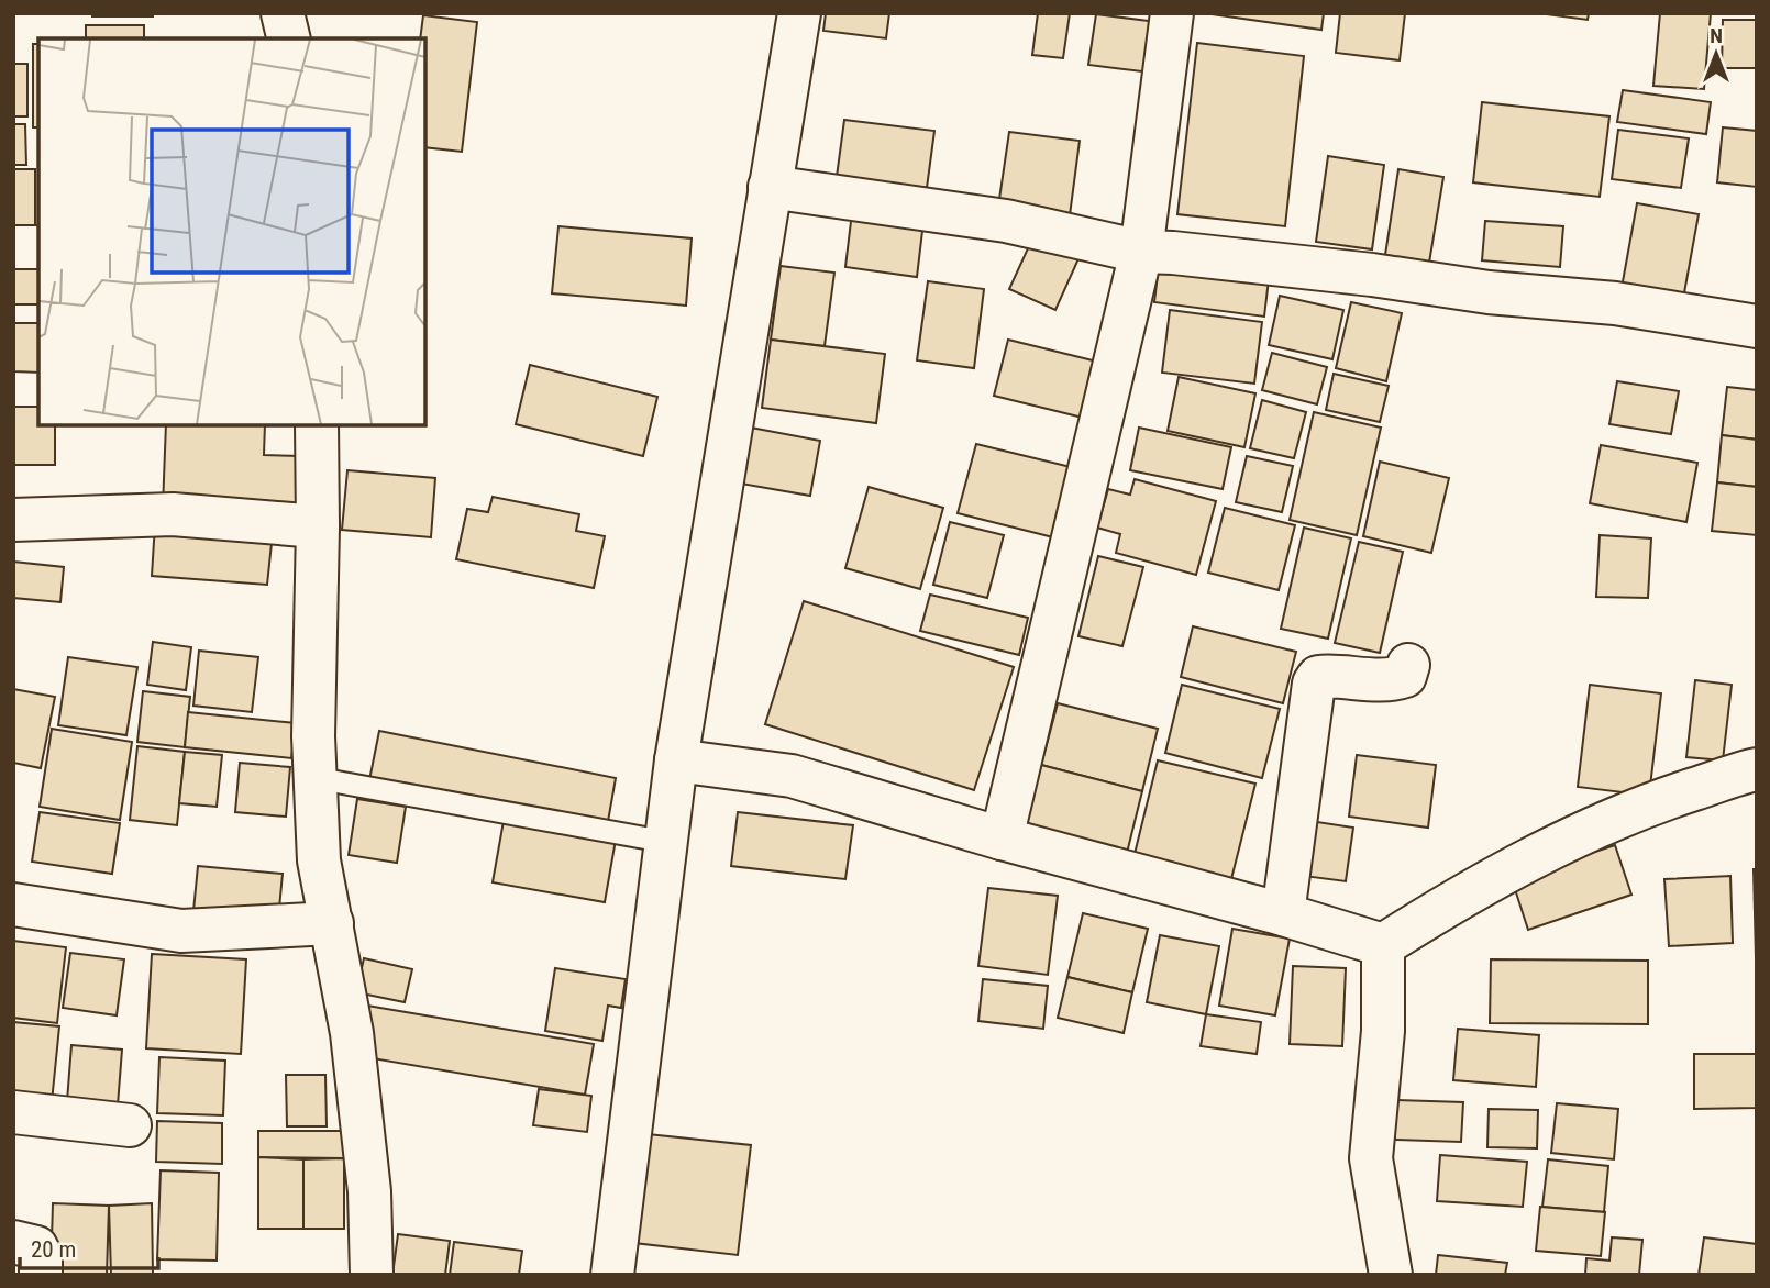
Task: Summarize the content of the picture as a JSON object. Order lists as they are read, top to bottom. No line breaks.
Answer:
{"scale_bar":"20 m","north":"top"}
